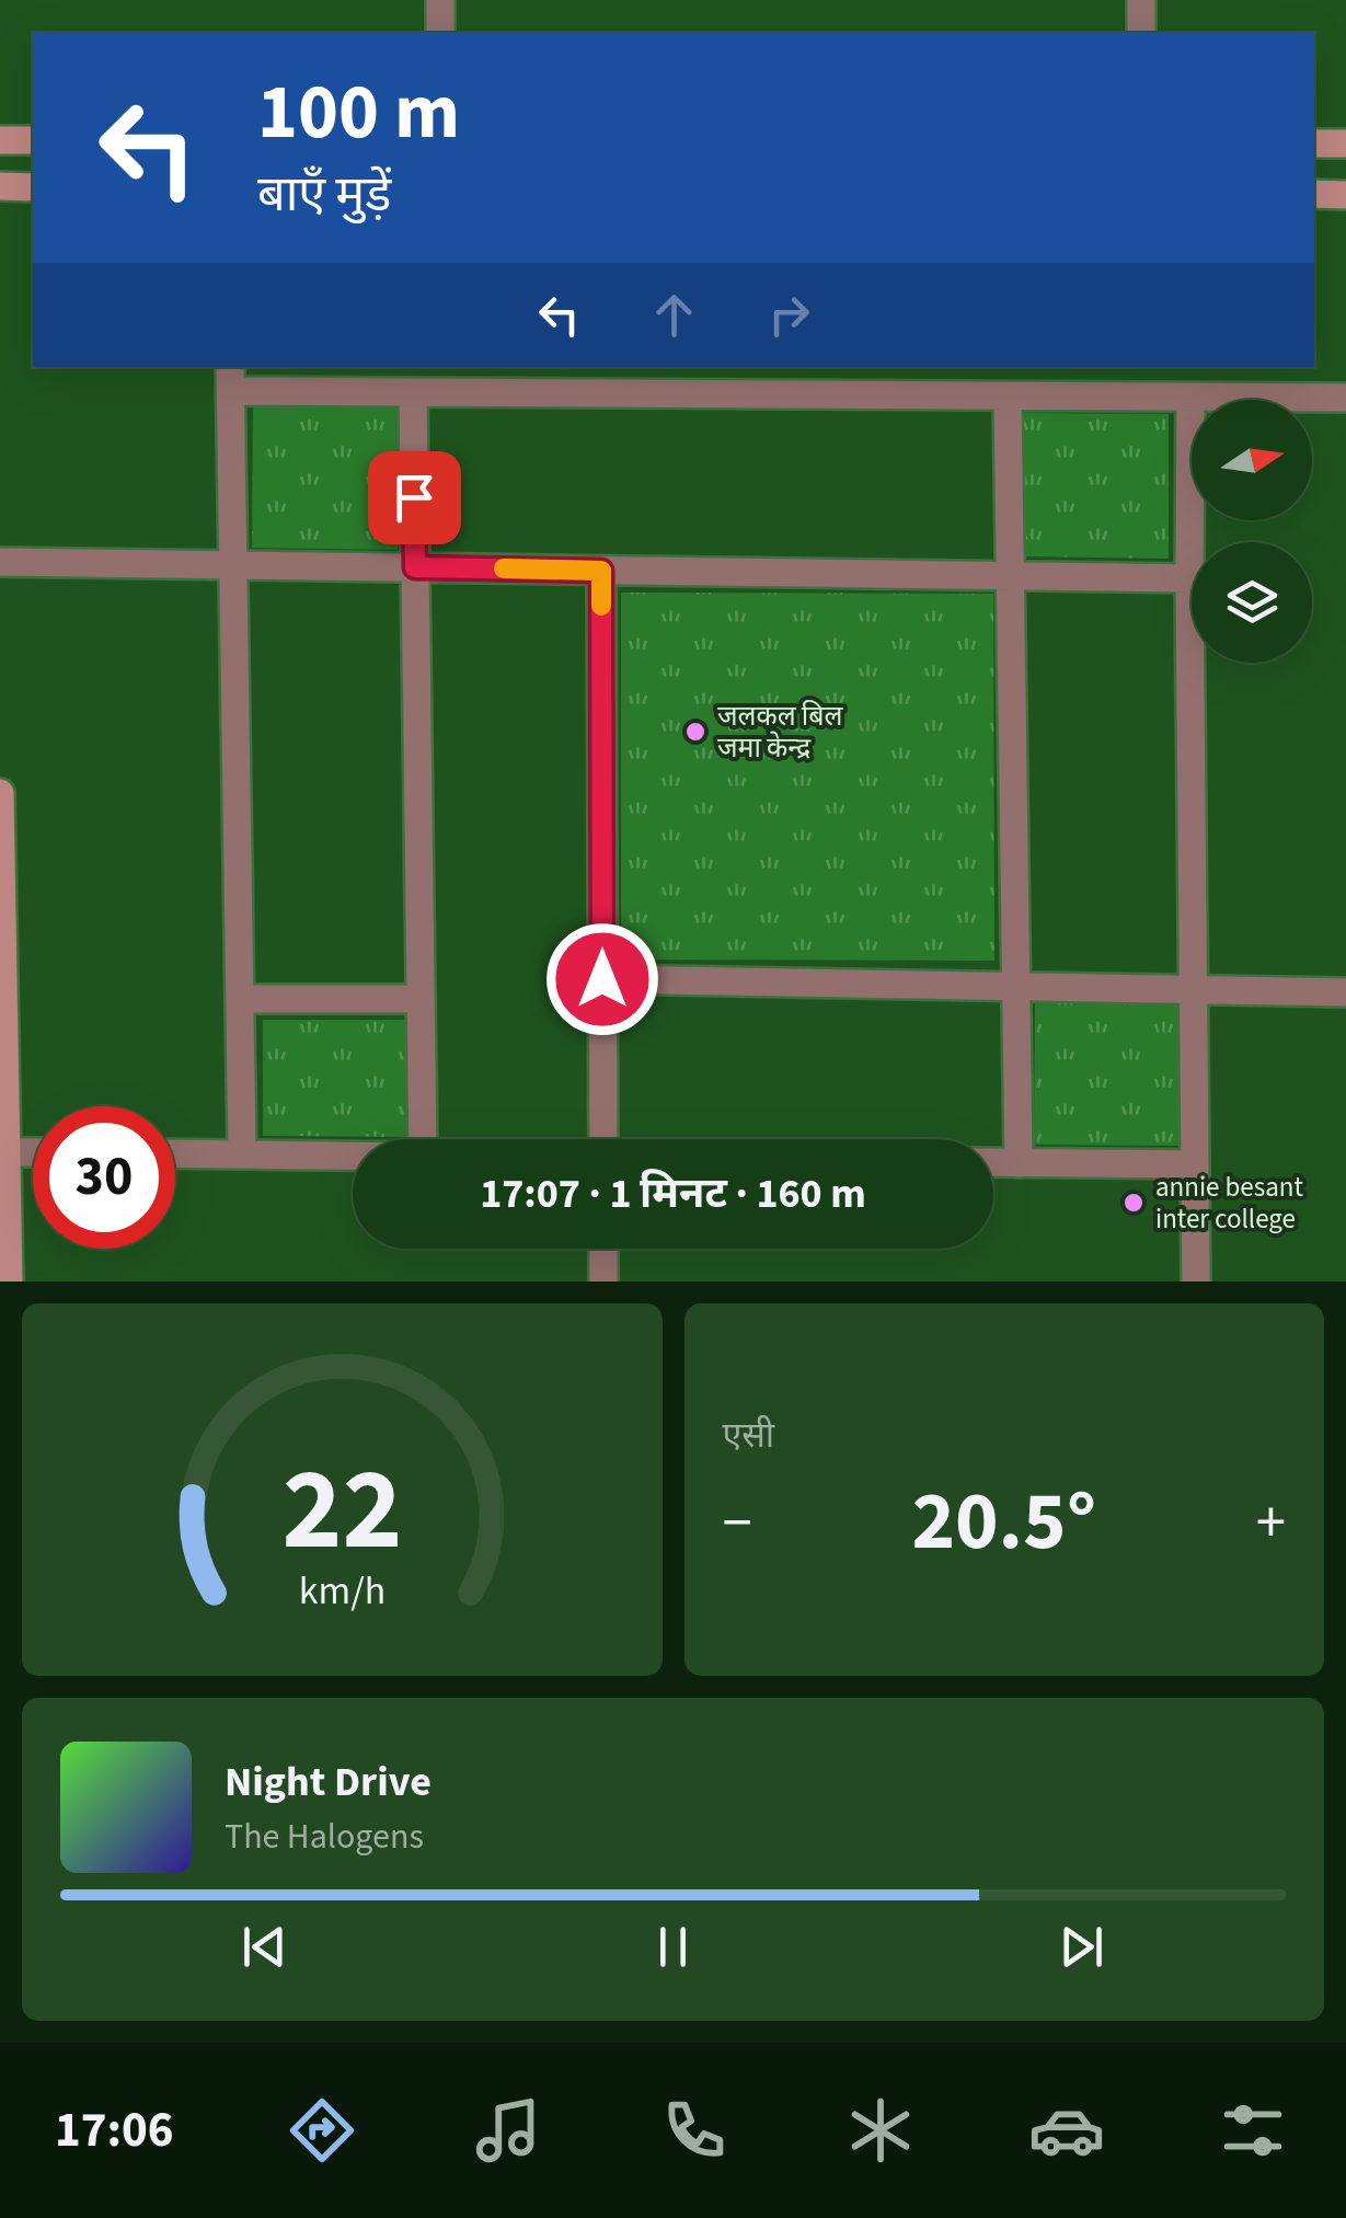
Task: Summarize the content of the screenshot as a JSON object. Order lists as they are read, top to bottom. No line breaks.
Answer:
{"places":["जलकल बिल जमा केन्द्र","annie besant inter college"],"north":"right","page":{"turn":["100 m","बाएँ मुड़ें"],"limit":"30","trip":"17:07 · 1 मिनट · 160 m","tile":"एसी","heat":["−","20.5°","+"],"song":["Night Drive","The Halogens"],"tabs":"17:06","gauge":["22","km/h"]}}
